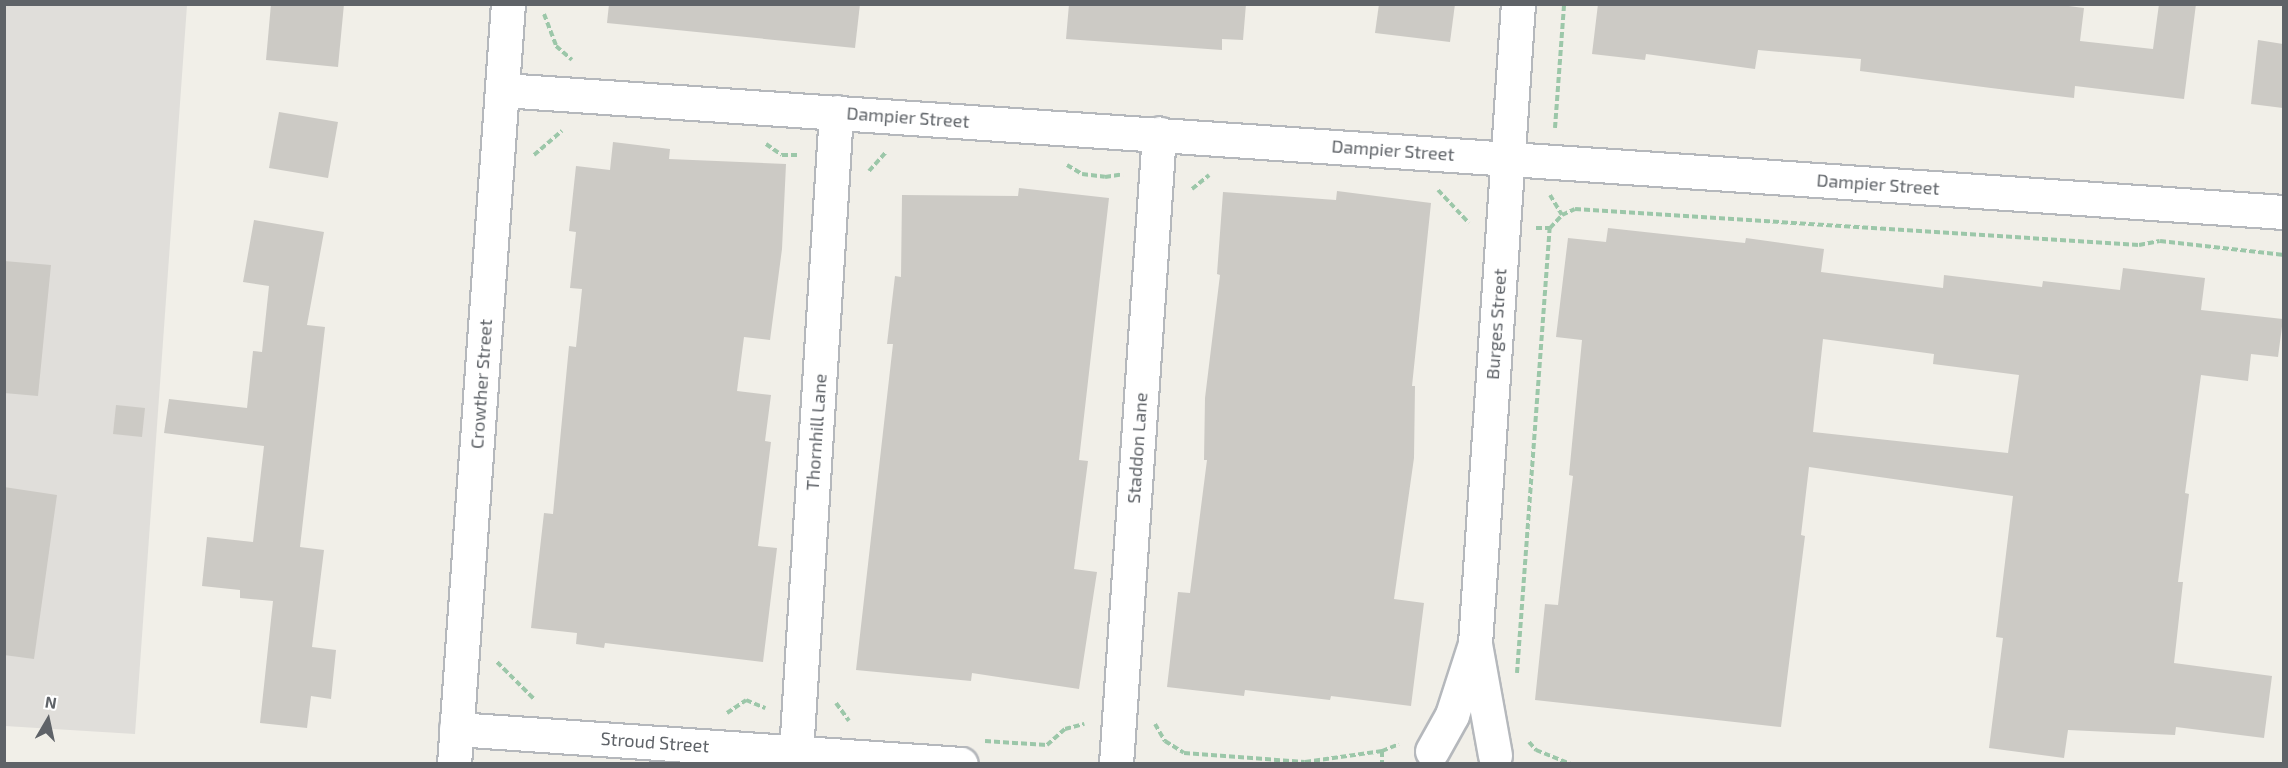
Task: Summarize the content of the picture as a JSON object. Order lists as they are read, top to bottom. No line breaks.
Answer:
{"streets":{"street":["Dampier Street","Burges Street","Crowther Street","Thornhill Lane","Staddon Lane","Stroud Street"]},"crossings":[["Dampier Street","Burges Street"],["Dampier Street","Crowther Street"],["Dampier Street","Thornhill Lane"],["Dampier Street","Staddon Lane"],["Crowther Street","Stroud Street"],["Thornhill Lane","Stroud Street"]],"north":"top"}
